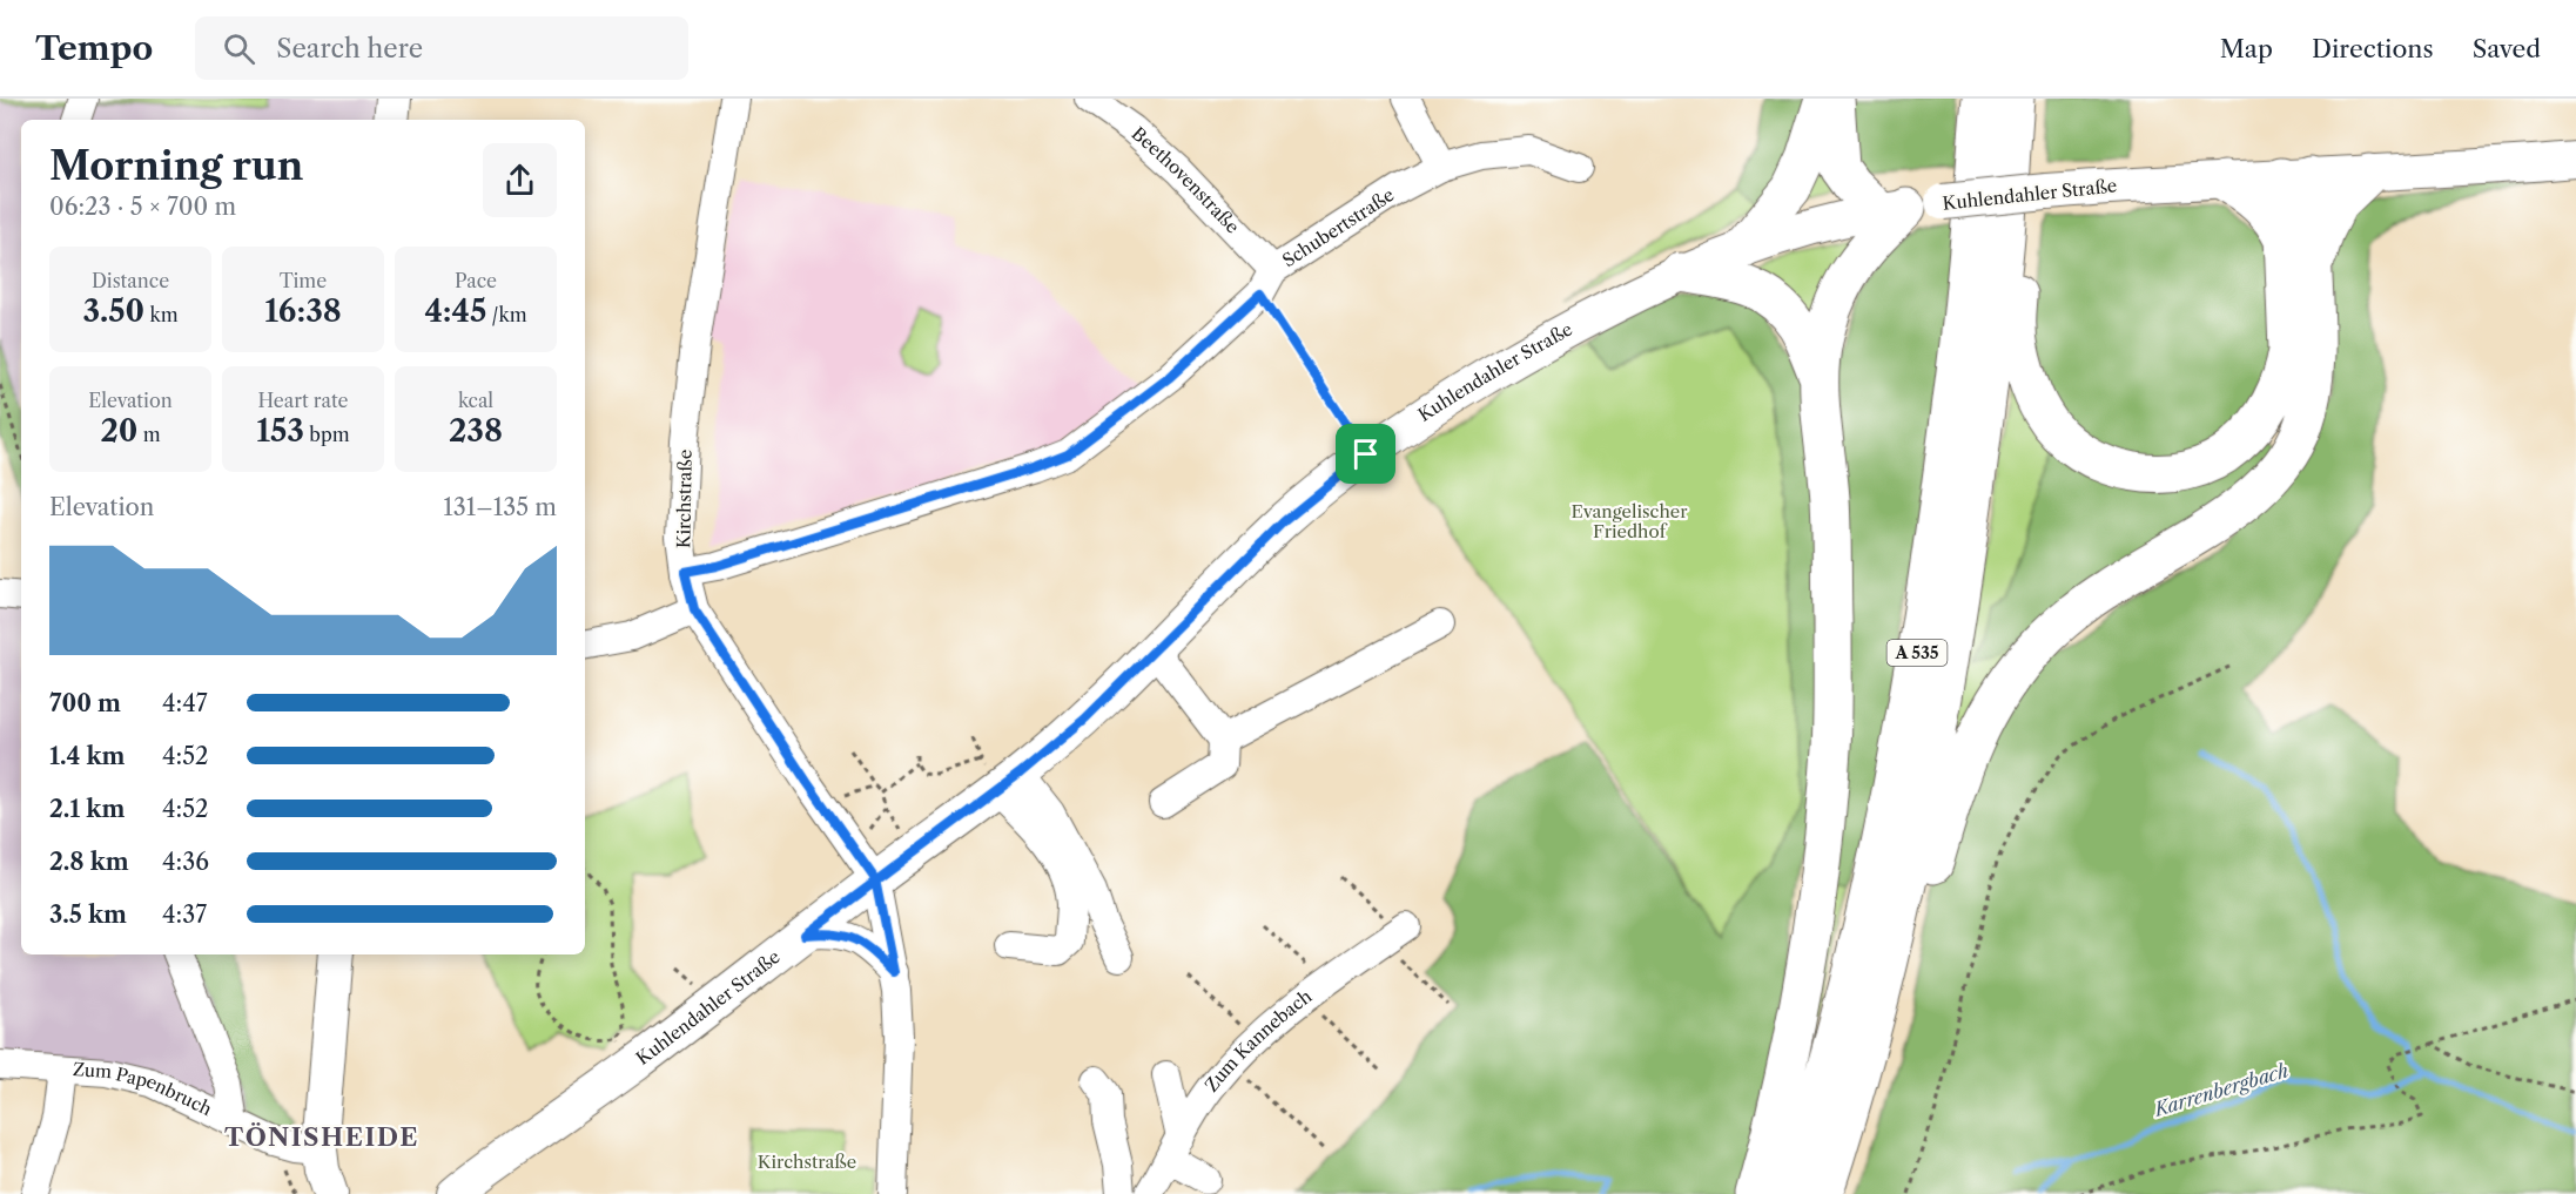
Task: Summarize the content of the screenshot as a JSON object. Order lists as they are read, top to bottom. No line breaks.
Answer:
{"streets":{"highway":["A 535"],"main road":["Kuhlendahler Straße"],"street":["Beethovenstraße","Schubertstraße","Kirchstraße","Zum Kannebach","Zum Papenbruch"]},"crossings":[["Beethovenstraße","Schubertstraße"],["Kuhlendahler Straße","Kirchstraße"],["Schubertstraße","Kirchstraße"]],"districts":["TÖNISHEIDE"],"water":["Karrenbergbach"],"parks":["Evangelischer Friedhof","Kirchstraße"],"page":{"header":"Tempo","search":"Search here","nav":["Map","Directions","Saved"],"heading":["Morning run","06:23 · 5 × 700 m"],"stats":[["Distance","3.50 km"],["Time","16:38"],["Pace","4:45 /km"],["Elevation","20 m"],["Heart rate","153 bpm"],["kcal","238"]],"chart":["Elevation","131–135 m"],"list":[{"name":"700 m","note":"4:47"},{"name":"1.4 km","note":"4:52"},{"name":"2.1 km","note":"4:52"},{"name":"2.8 km","note":"4:36"},{"name":"3.5 km","note":"4:37"}]}}
